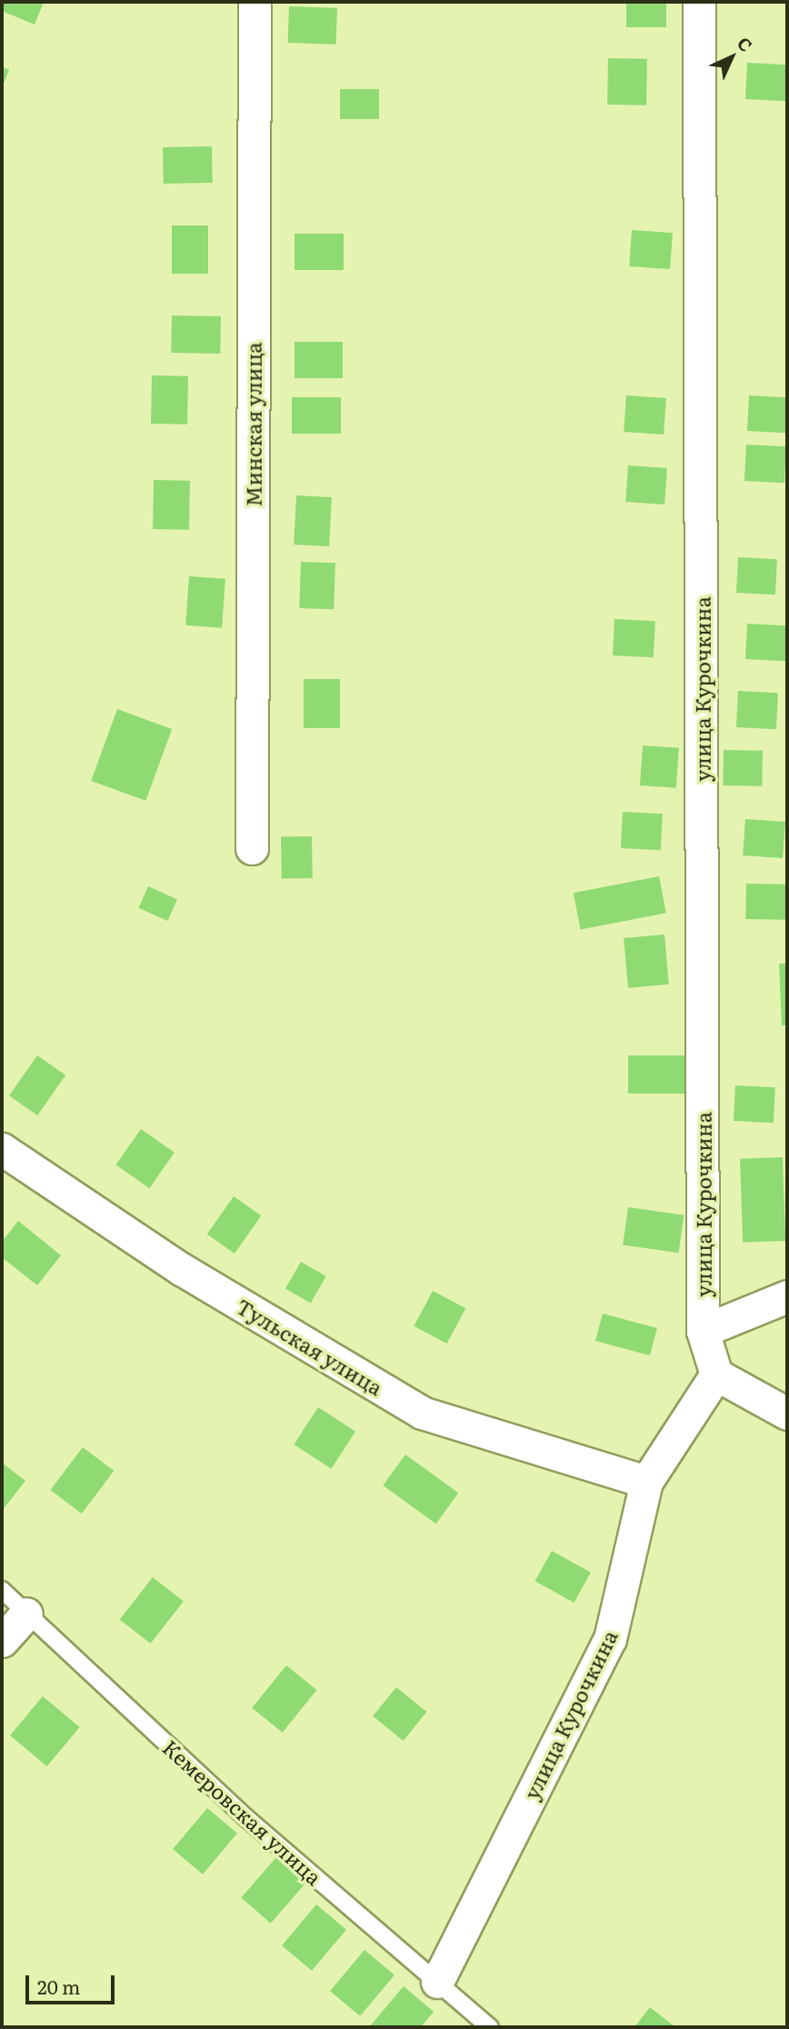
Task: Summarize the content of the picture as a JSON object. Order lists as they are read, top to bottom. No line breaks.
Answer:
{"streets":{"street":["Минская улица","улица Курочкина","Тульская улица"],"lane":["Кемеровская улица"]},"crossings":[["улица Курочкина","Тульская улица"],["улица Курочкина","Кемеровская улица"]],"scale_bar":"20 m","north":"top right"}
